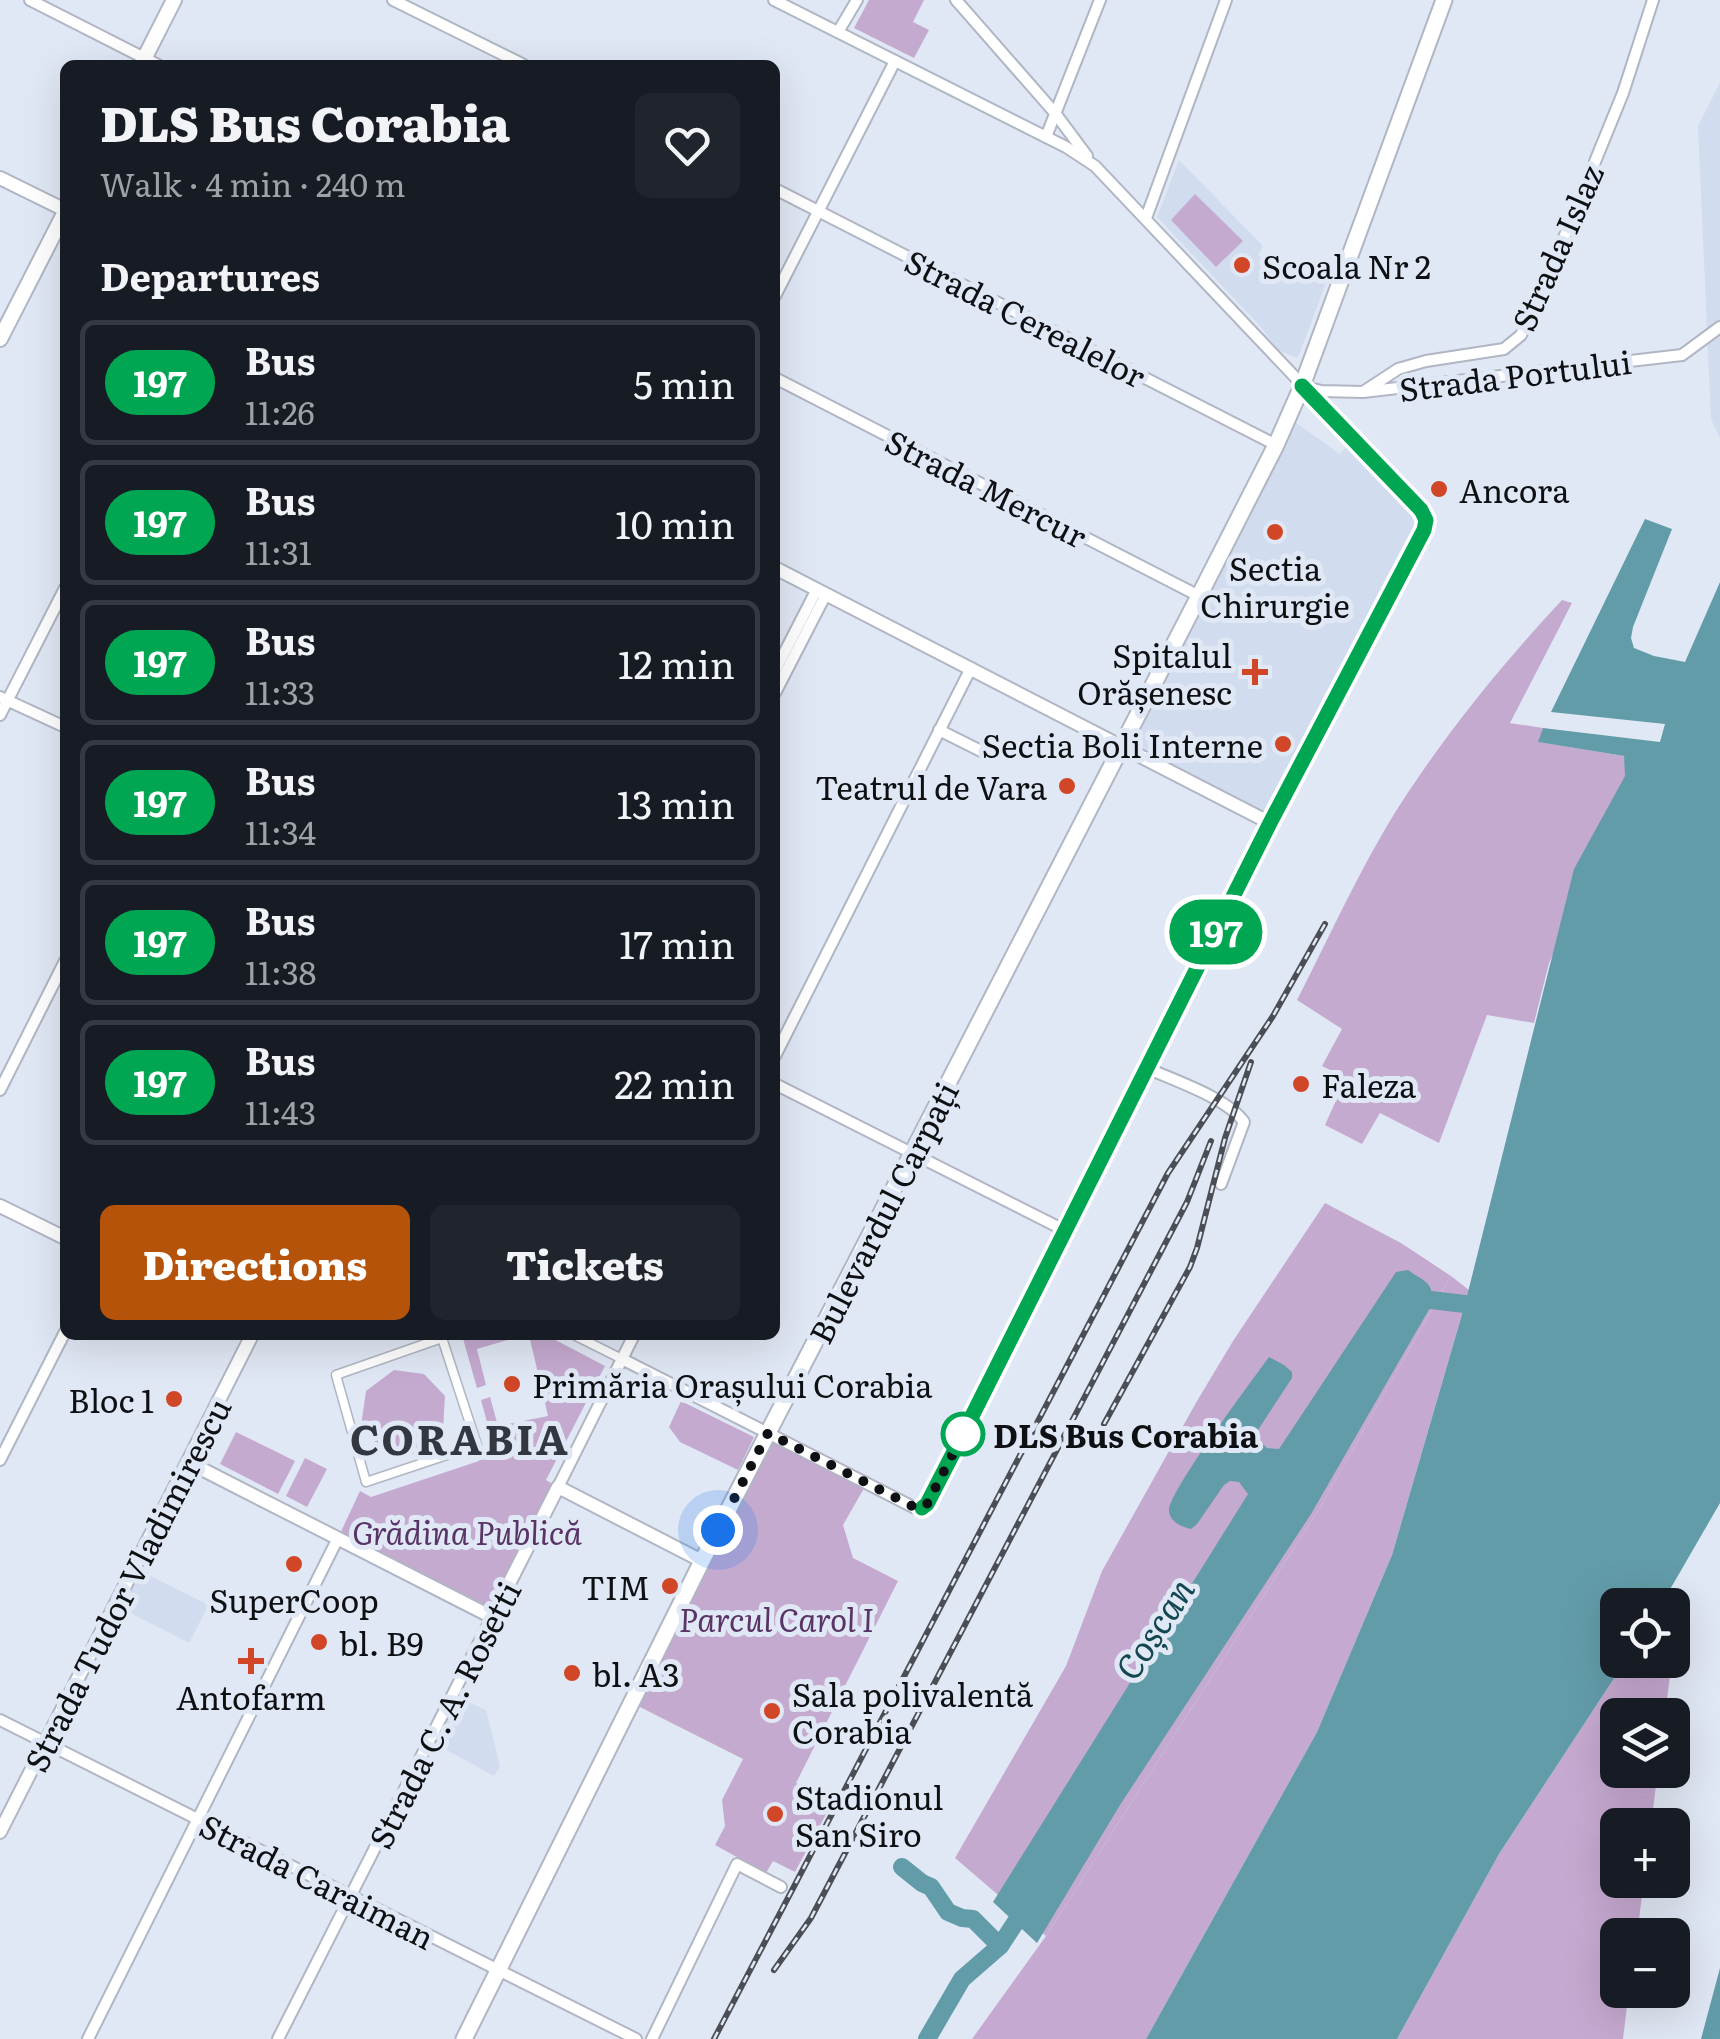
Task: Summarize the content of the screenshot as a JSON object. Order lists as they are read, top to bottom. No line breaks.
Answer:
{"streets":{"main road":["Bulevardul Carpați"],"street":["Strada Islaz","Strada Cerealelor","Strada Portului","Strada Mercur","Strada Tudor Vladimirescu","Strada C. A. Rosetti","Strada Caraiman"]},"crossings":[["Strada Islaz","Strada Portului"],["Strada Cerealelor","Bulevardul Carpați"],["Strada Portului","Bulevardul Carpați"],["Strada Mercur","Bulevardul Carpați"],["Bulevardul Carpați","Strada Caraiman"],["Strada Tudor Vladimirescu","Strada Caraiman"],["Strada C. A. Rosetti","Strada Caraiman"]],"districts":["CORABIA"],"water":["Coșcan"],"parks":["Grădina Publică","Parcul Carol I"],"places":{"other":["Scoala Nr 2","Ancora","Sectia Chirurgie","Sectia Boli Interne","Teatrul de Vara","Faleza","Primăria Orașului Corabia","Bloc 1","DLS Bus Corabia","SuperCoop","TIM","bl. B9","bl. A3","Sala polivalentă Corabia","Stadionul San Siro"],"health":["Spitalul Orășenesc","Antofarm"]},"lines":["bus line 197"],"page":{"on_map":"197","heading":[["DLS Bus Corabia","Walk · 4 min · 240 m"],"Departures"],"list":[{"mark":"197","name":"Bus","note":"11:26","value":"5 min"},{"mark":"197","name":"Bus","note":"11:31","value":"10 min"},{"mark":"197","name":"Bus","note":"11:33","value":"12 min"},{"mark":"197","name":"Bus","note":"11:34","value":"13 min"},{"mark":"197","name":"Bus","note":"11:38","value":"17 min"},{"mark":"197","name":"Bus","note":"11:43","value":"22 min"}],"buttons":["Directions","Tickets"],"map_buttons":["+","−"]}}
